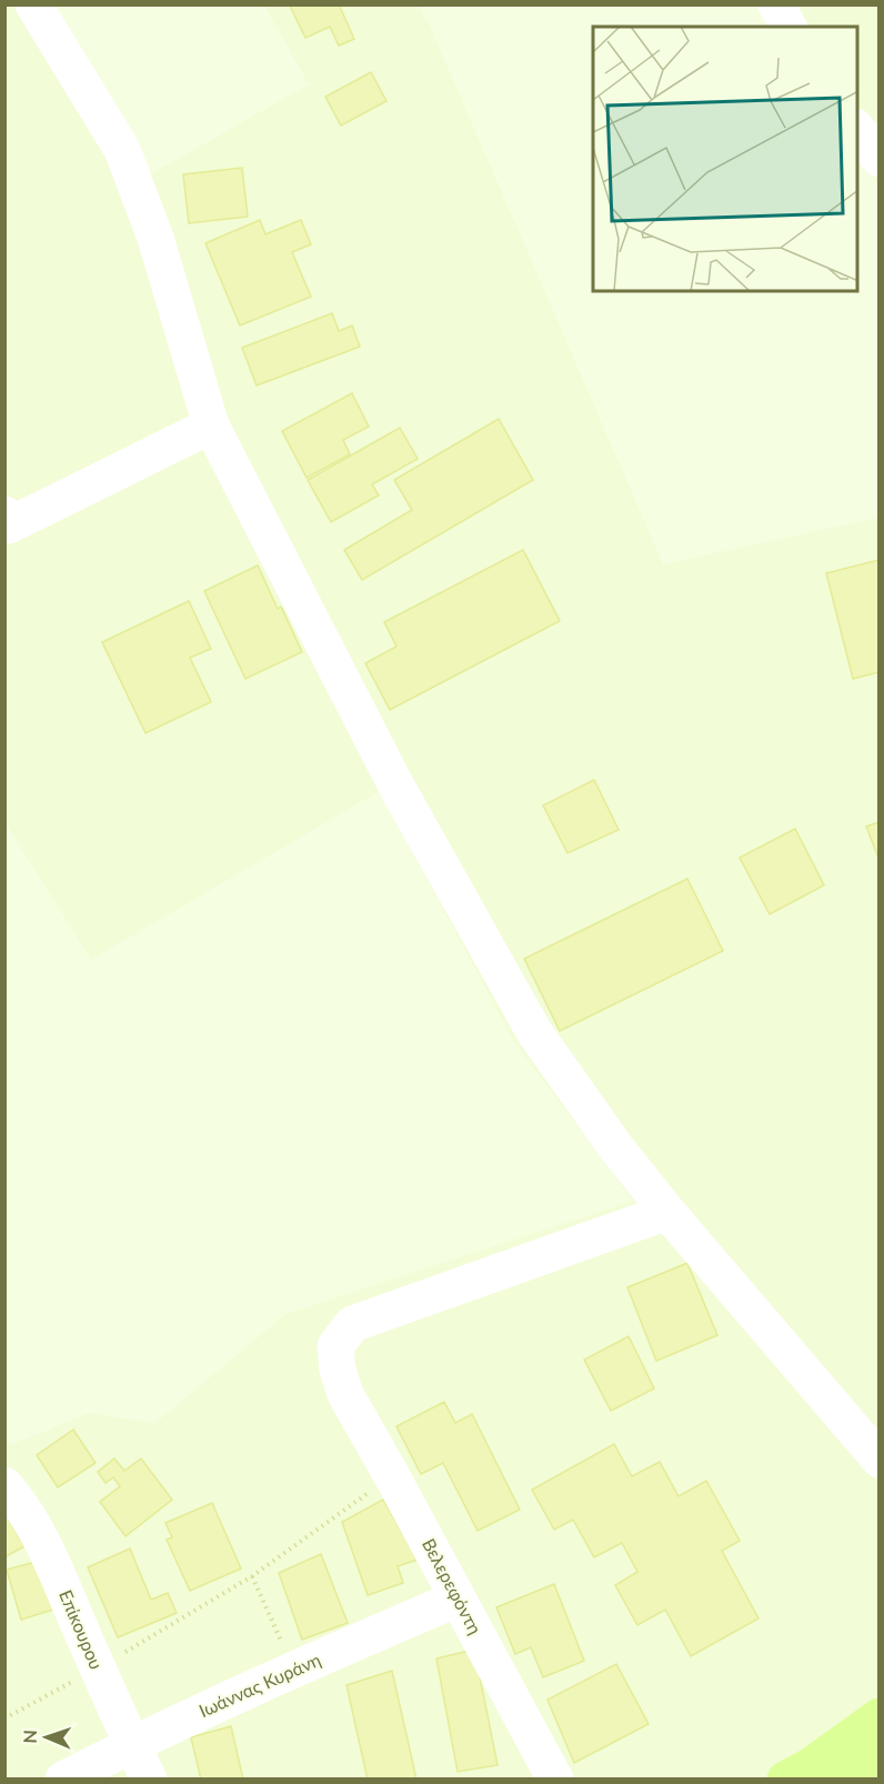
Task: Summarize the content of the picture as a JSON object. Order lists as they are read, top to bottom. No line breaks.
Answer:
{"streets":{"street":["Βελερεφόντη","Επίκουρου","Ιωάννας Κυράνη"]},"crossings":[["Βελερεφόντη","Ιωάννας Κυράνη"],["Επίκουρου","Ιωάννας Κυράνη"]],"north":"left"}
